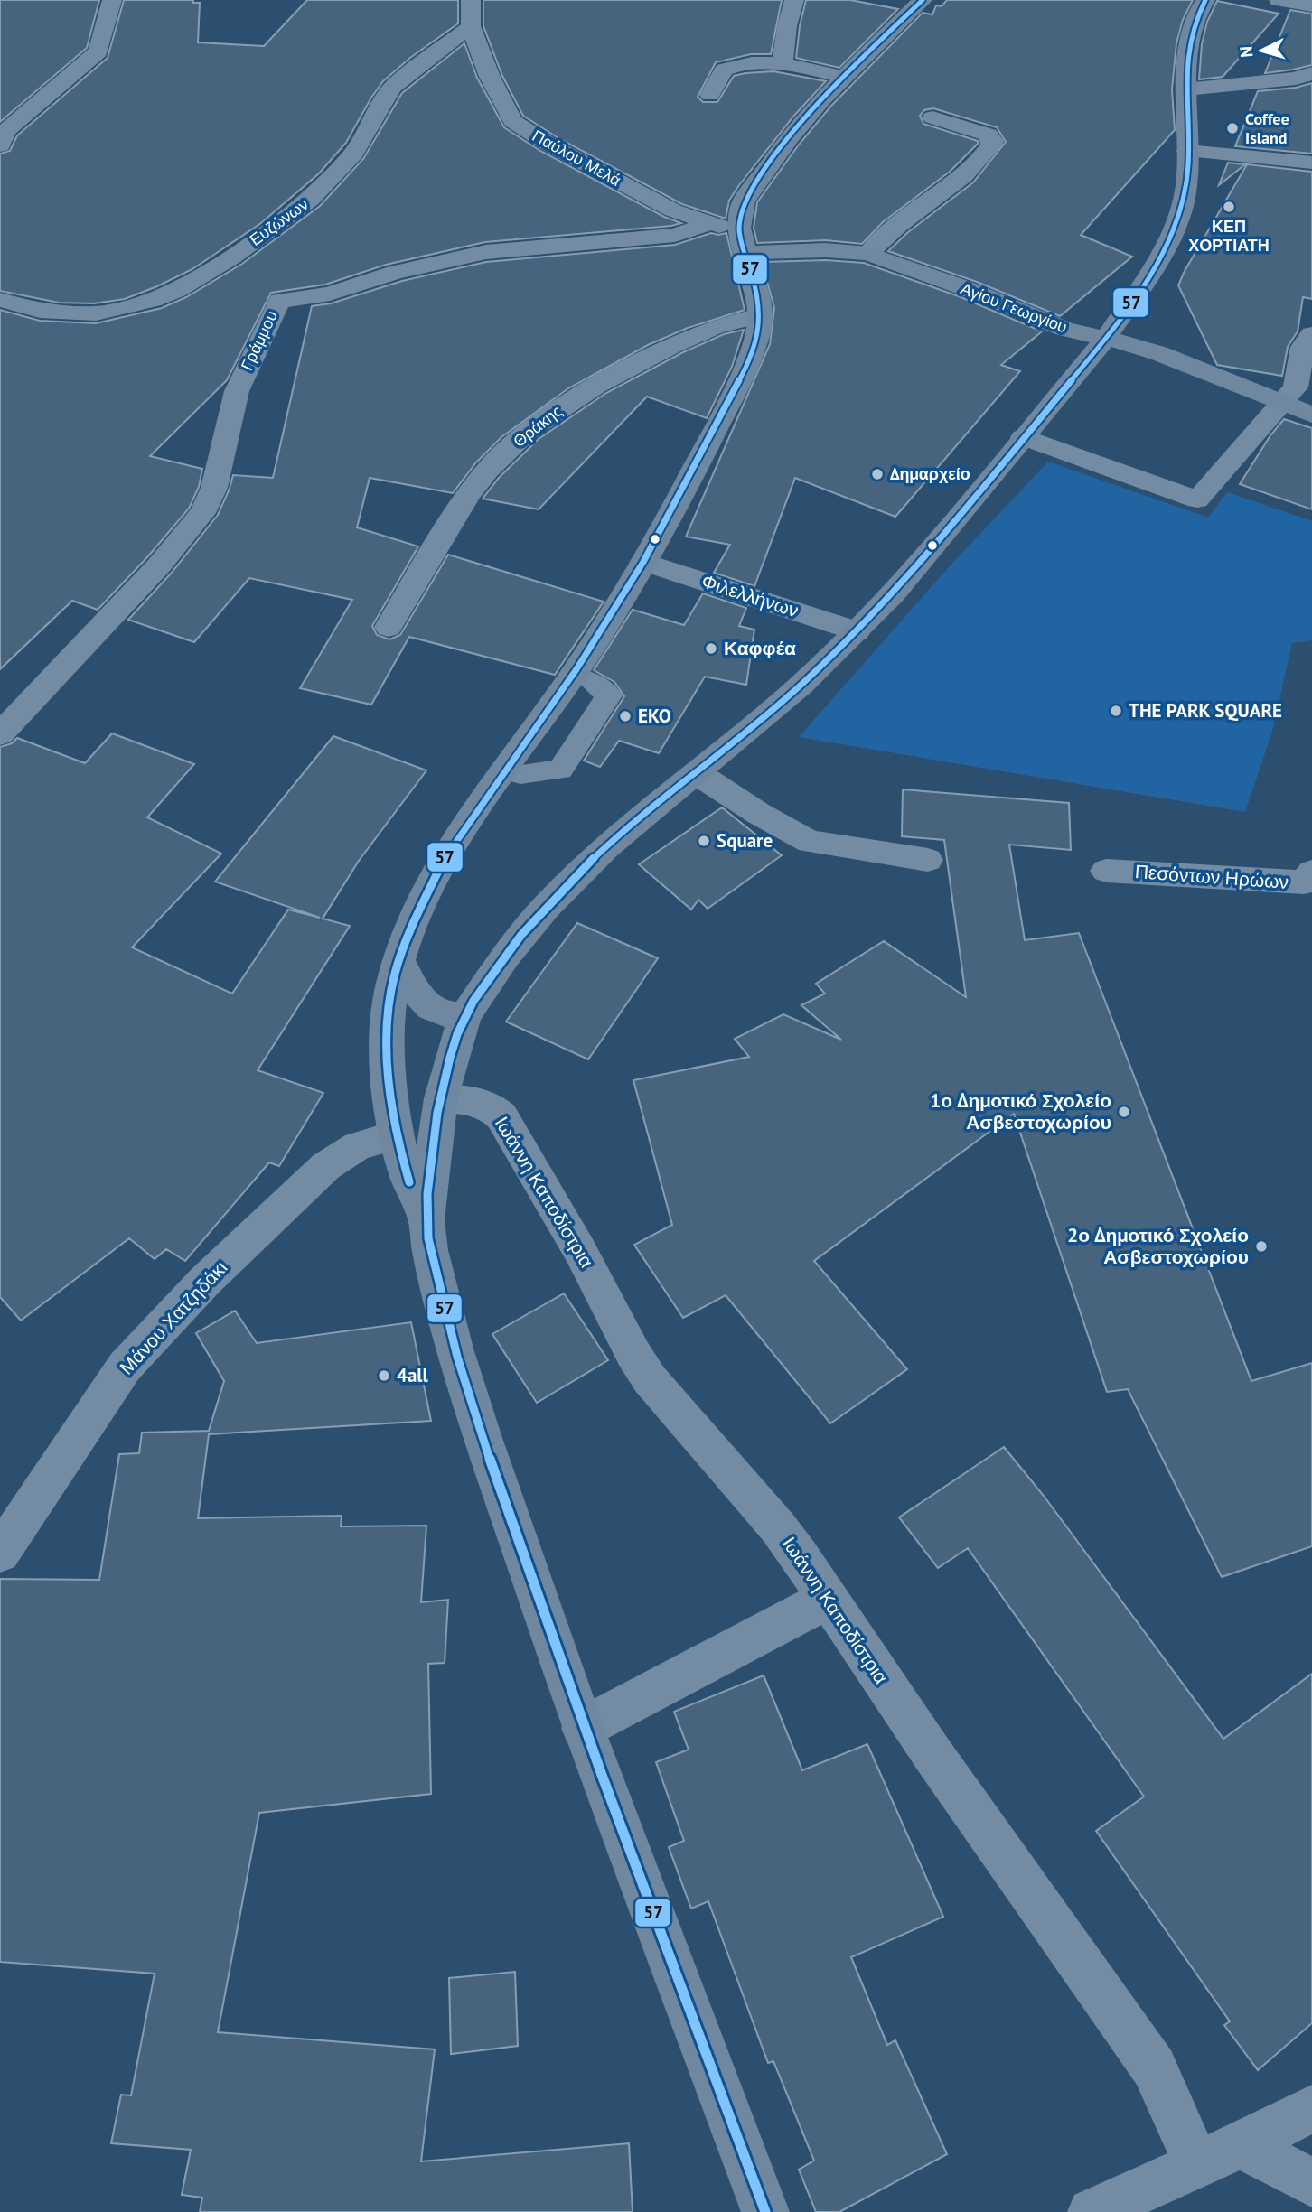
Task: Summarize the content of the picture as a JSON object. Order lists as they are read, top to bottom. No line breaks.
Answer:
{"streets":{"main road":["Αγίου Γεωργίου"],"street":["Παύλου Μελά","Ευζώνων","Γράμμου","Θράκης","Φιλελλήνων","Πεσόντων Ηρώων","Ιωάννη Καποδίστρια","Μάνου Χατζηδάκι"]},"crossings":[["Παύλου Μελά","Ευζώνων"],["Παύλου Μελά","Γράμμου"]],"places":["Coffee Island","ΚΕΠ ΧΟΡΤΙΑΤΗ","Δημαρχείο","Καφφέα","THE PARK SQUARE","EKO","Square","1ο Δημοτικό Σχολείο Ασβεστοχωρίου","2ο Δημοτικό Σχολείο Ασβεστοχωρίου","4all"],"lines":["transit line 57"],"north":"left"}
